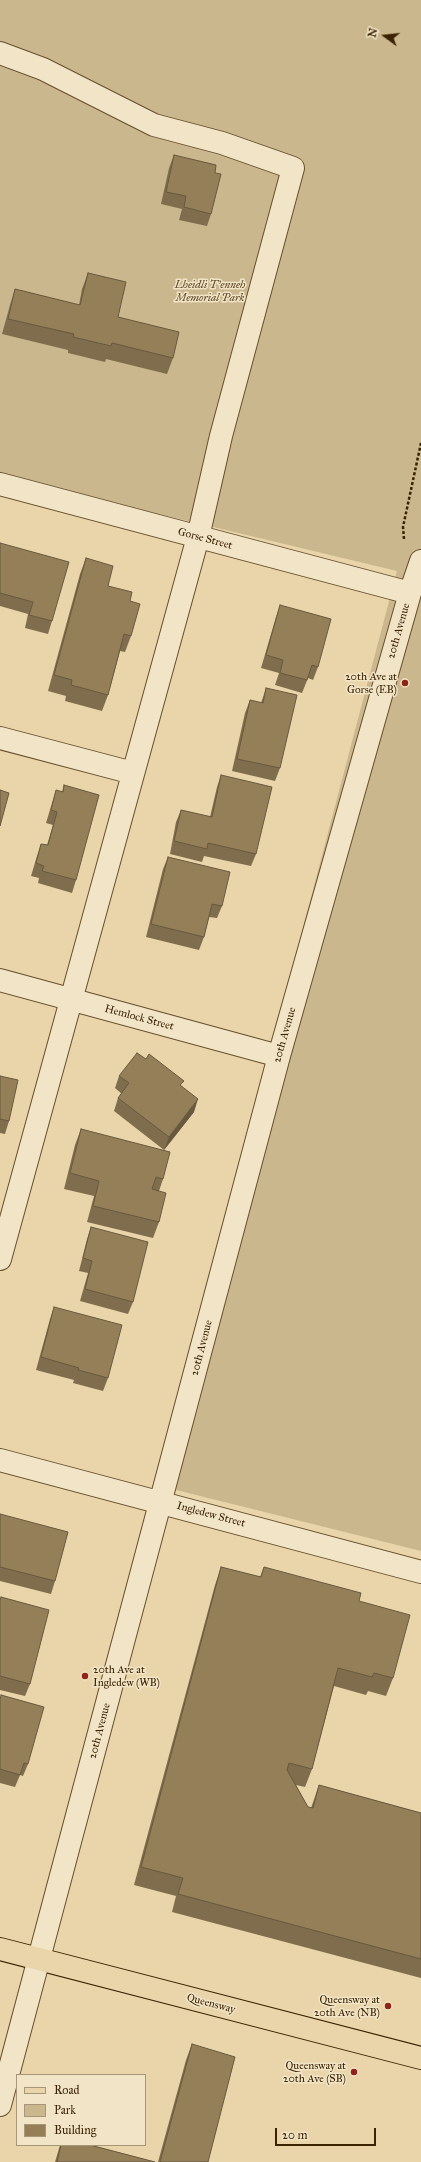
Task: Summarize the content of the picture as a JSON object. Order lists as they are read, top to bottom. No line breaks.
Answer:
{"streets":{"main road":["Queensway"],"street":["Gorse Street","20th Avenue","Hemlock Street","Ingledew Street"]},"crossings":[["Gorse Street","20th Avenue"],["20th Avenue","Hemlock Street"],["20th Avenue","Ingledew Street"],["20th Avenue","Queensway"]],"parks":["Lheidli T'enneh Memorial Park"],"places":["20th Ave at Gorse (EB)","20th Ave at Ingledew (WB)","Queensway at 20th Ave (NB)","Queensway at 20th Ave (SB)"],"legend":["Road","Park","Building"],"scale_bar":"20 m","north":"left"}
